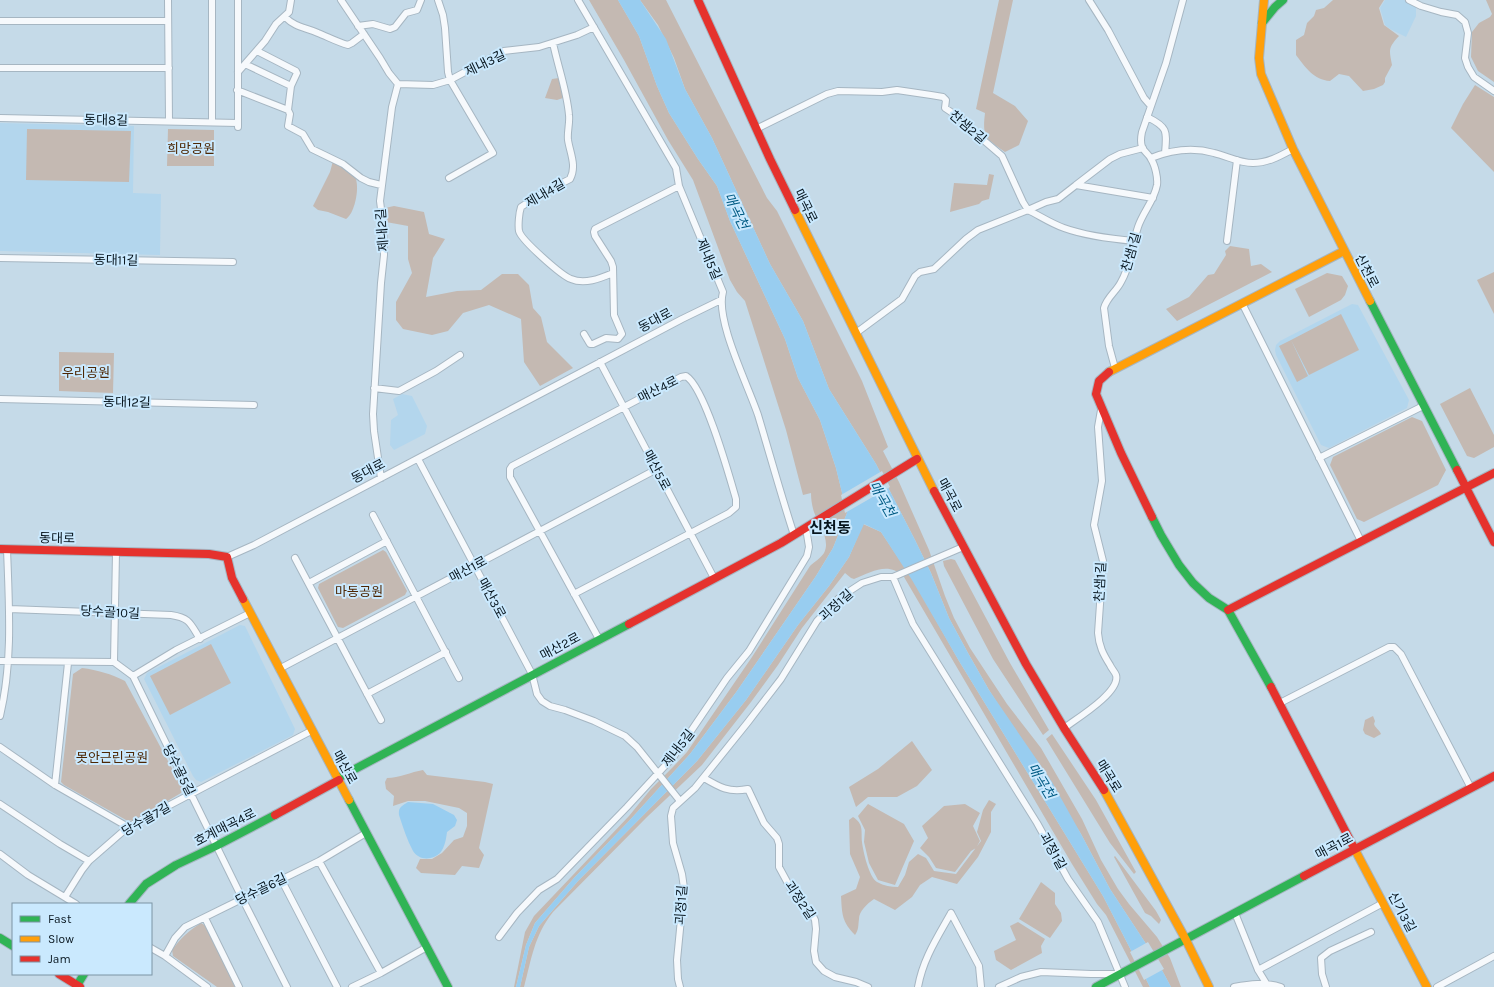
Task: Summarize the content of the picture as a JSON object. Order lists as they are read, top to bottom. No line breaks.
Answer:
{"streets":{"street":["제내3길","동대8길","찬샘2길","제내4길","매곡로","제내2길","찬샘1길","제내5길","동대11길","신천로","동대로","매산4로","동대12길","매산5로","매산1로","매산3로","괴정1길","당수골10길","매산2로","매산로","당수골5길","당수골7길","호계매곡4로","매곡1로","당수골6길","괴정2길","신기3길"]},"crossings":[["제내3길","제내4길"],["제내3길","제내2길"],["제내3길","제내5길"],["찬샘2길","매곡로"],["매곡로","찬샘1길"],["매곡로","매산2로"],["매곡로","매곡1로"],["제내2길","동대로"],["제내5길","동대로"],["제내5길","매산3로"],["제내5길","매산2로"],["동대로","매산5로"],["동대로","매산3로"],["동대로","매산로"],["매산4로","매산5로"],["매산4로","매산1로"],["매산4로","매산2로"],["매산5로","매산1로"],["매산5로","매산2로"],["매산1로","매산3로"],["매산1로","매산로"],["매산3로","괴정1길"],["매산3로","매산2로"],["괴정1길","매곡1로"],["괴정1길","괴정2길"],["매산2로","매산로"],["매산2로","호계매곡4로"],["매산로","당수골7길"],["매산로","호계매곡4로"],["매산로","당수골6길"],["당수골5길","당수골7길"],["당수골5길","호계매곡4로"],["당수골5길","당수골6길"],["매곡1로","신기3길"]],"districts":["신천동"],"water":["매곡천"],"parks":["희망공원","우리공원","마동공원","못안근린공원"],"legend":["Fast","Slow","Jam"]}
